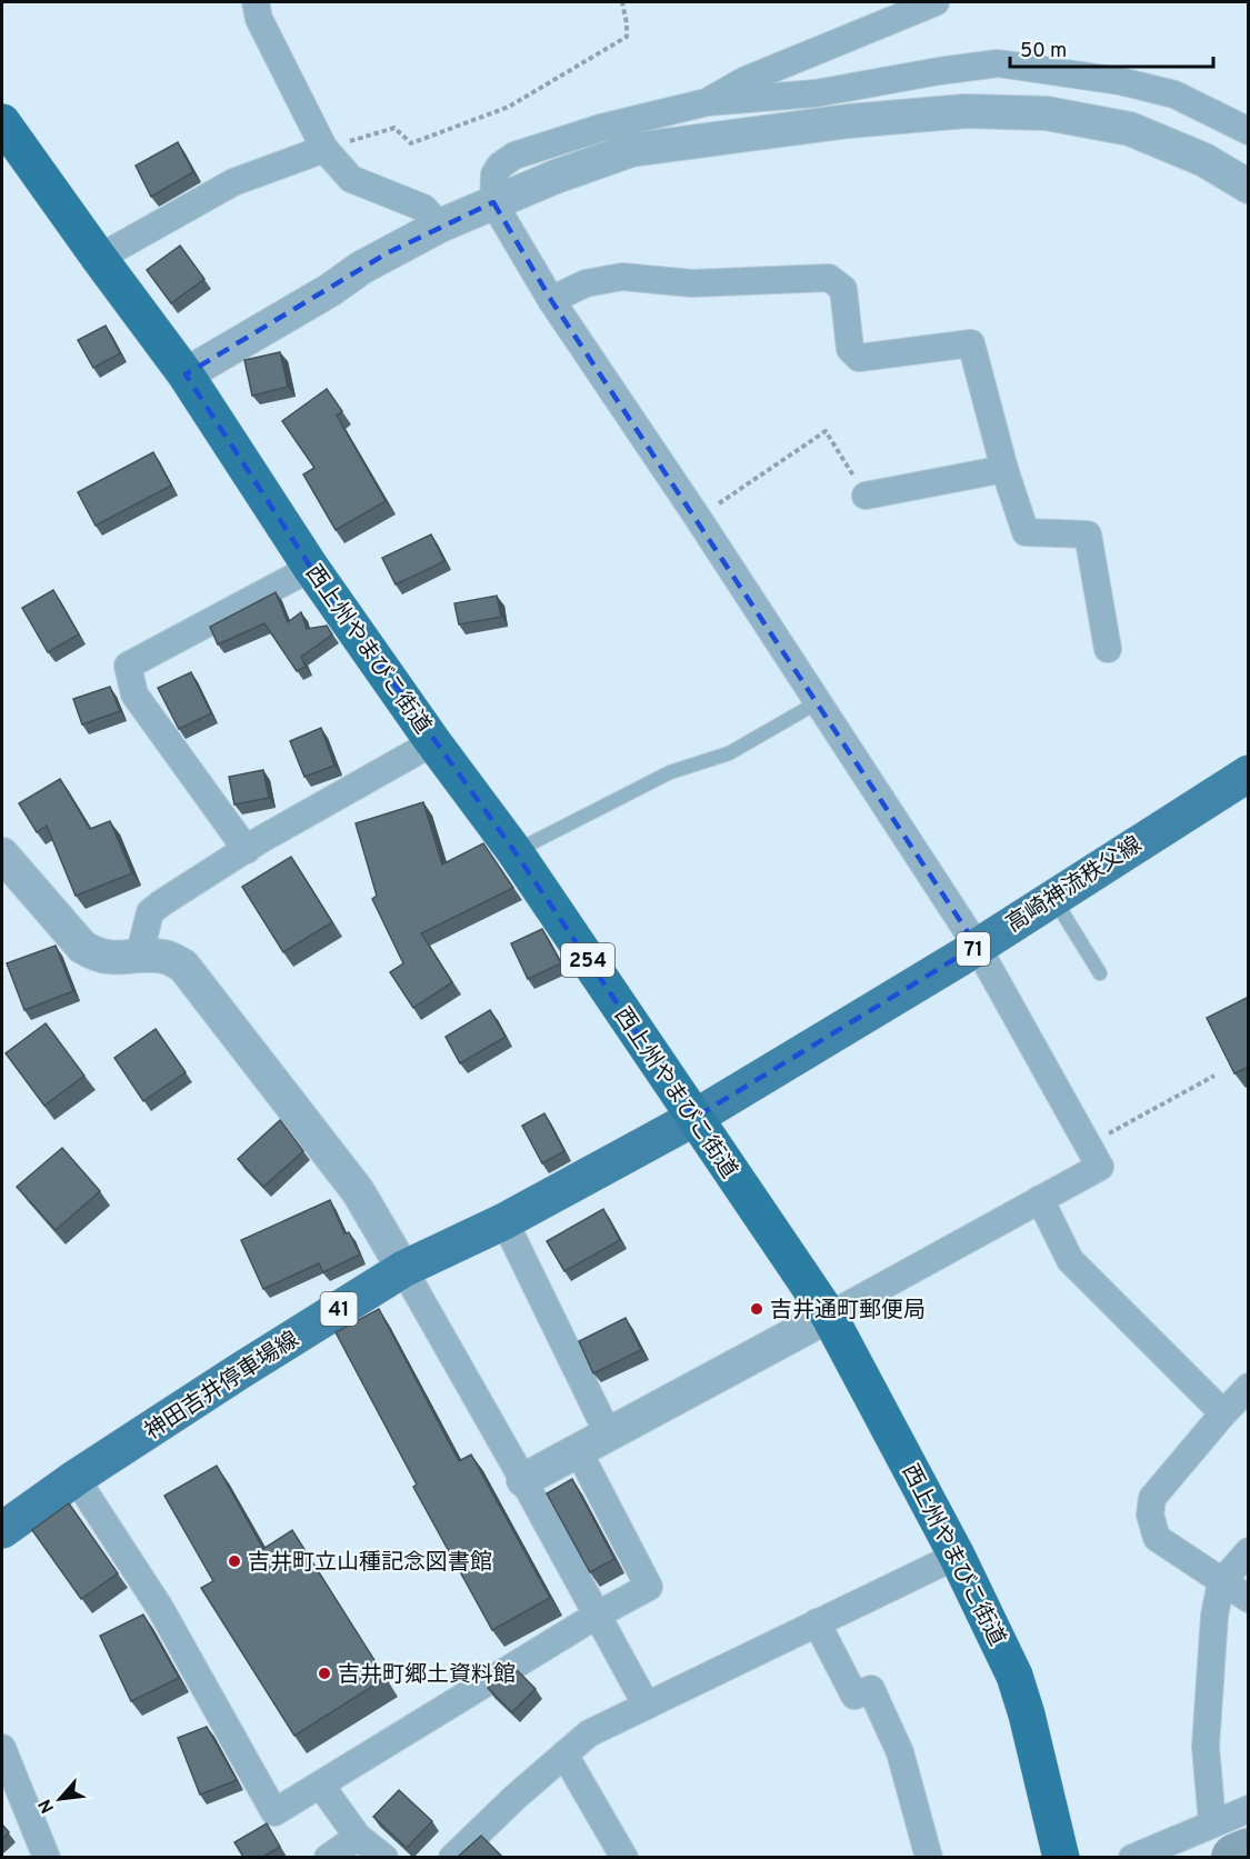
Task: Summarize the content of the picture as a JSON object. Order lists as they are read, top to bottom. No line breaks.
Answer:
{"streets":{"highway":["西上州やまびこ街道","254"],"main road":["高崎神流秩父線","71","41","神田吉井停車場線"]},"crossings":[["西上州やまびこ街道","高崎神流秩父線"],["西上州やまびこ街道","神田吉井停車場線"],["高崎神流秩父線","神田吉井停車場線"]],"places":["吉井通町郵便局","吉井町立山種記念図書館","吉井町郷土資料館"],"scale_bar":"50 m","north":"bottom left"}
